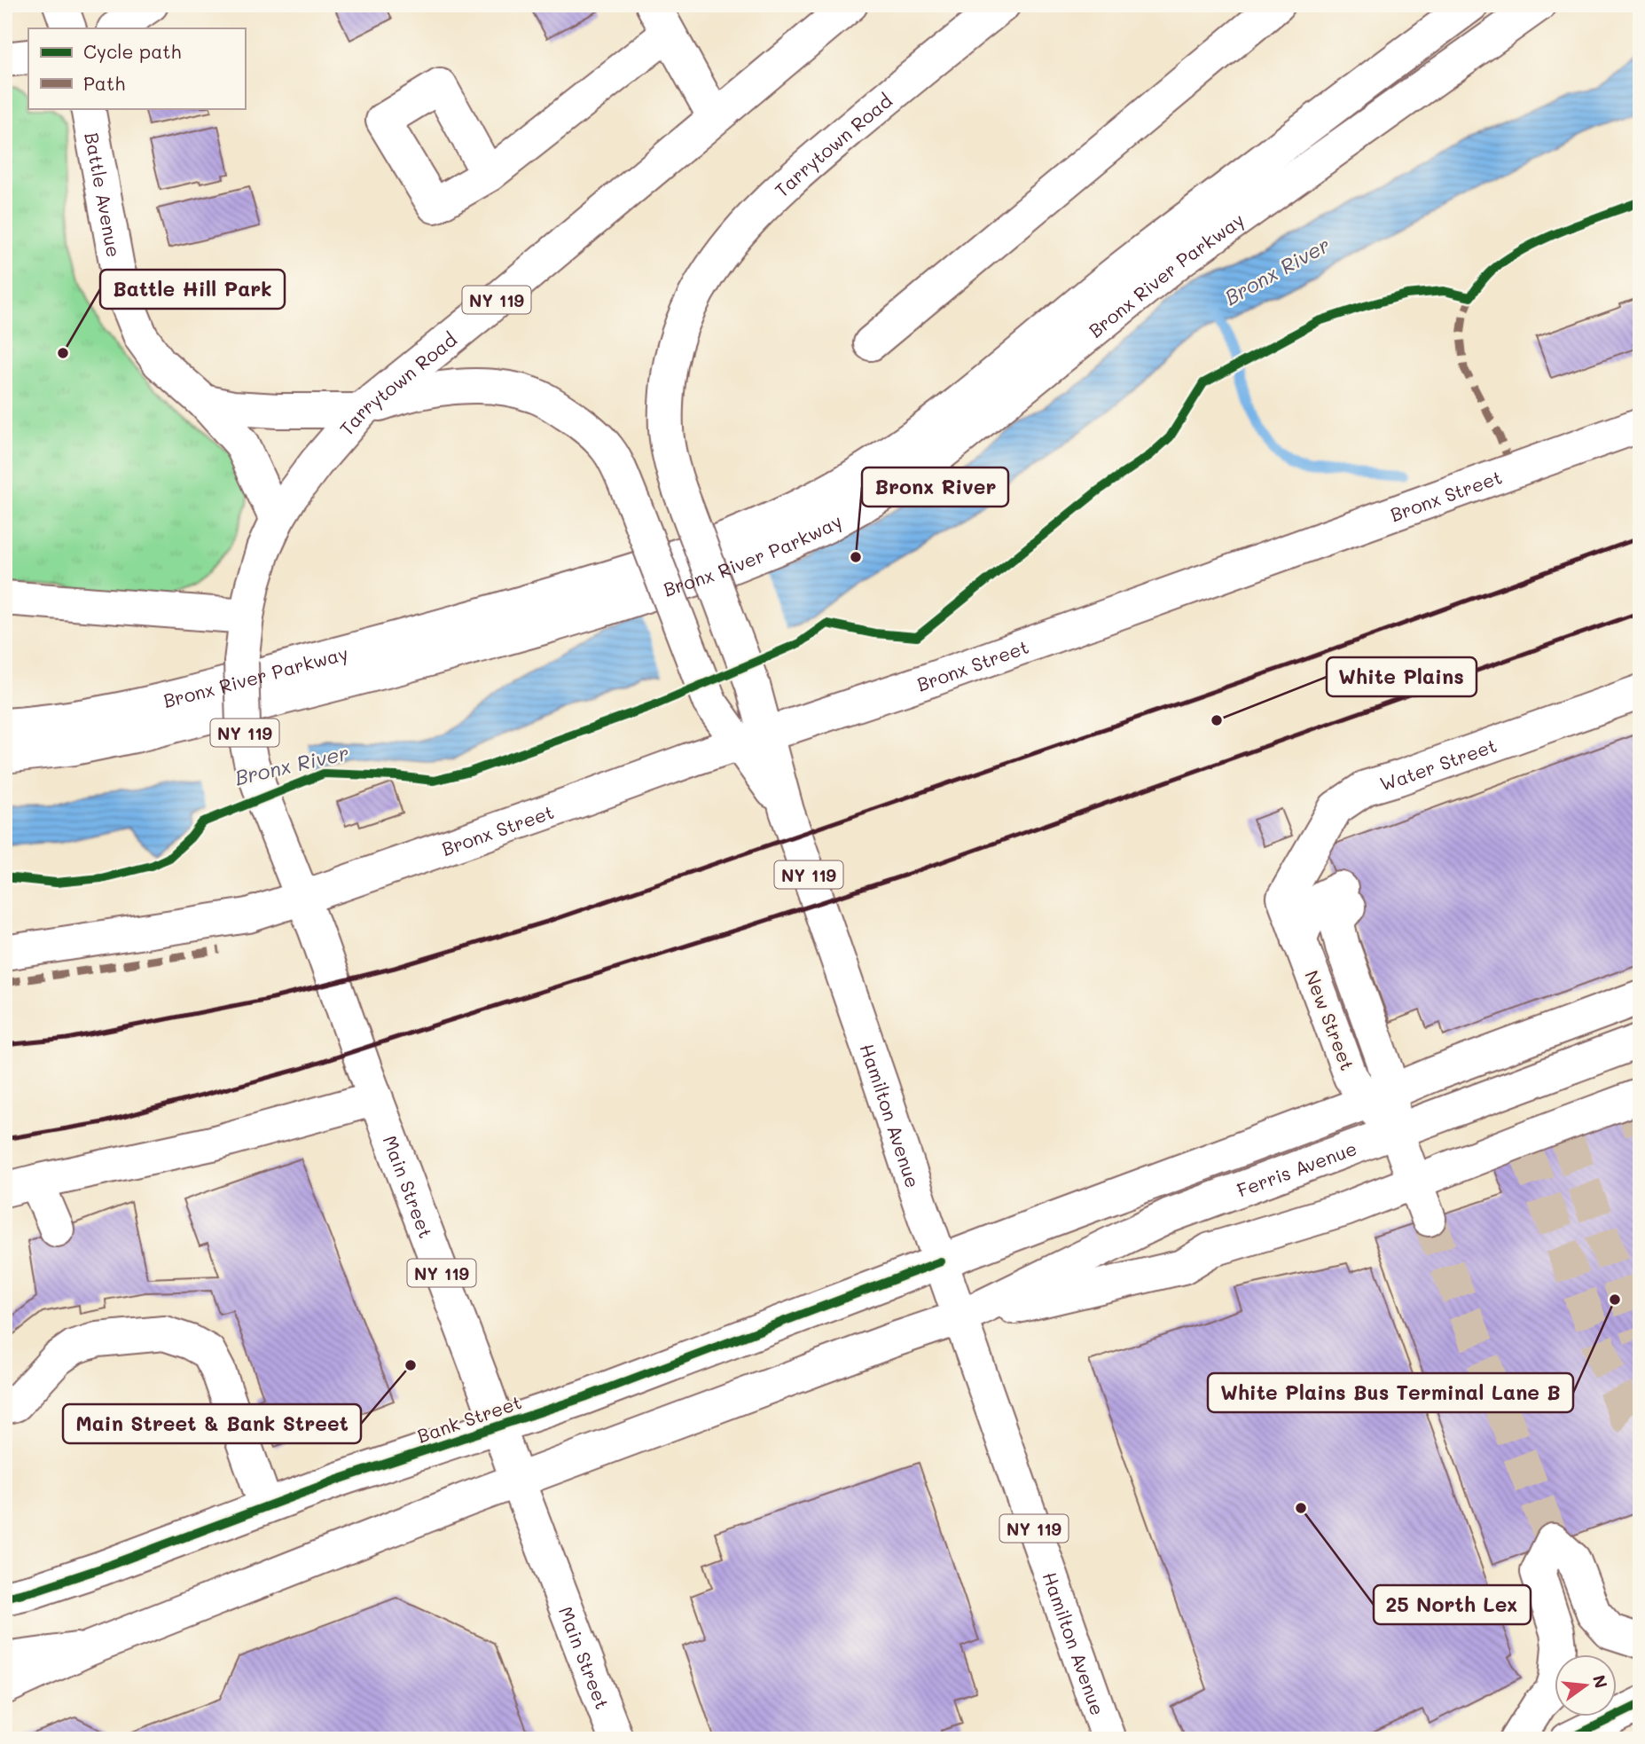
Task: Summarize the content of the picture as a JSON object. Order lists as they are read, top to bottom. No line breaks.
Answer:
{"streets":{"main road":["Tarrytown Road","Battle Avenue","Bronx River Parkway","NY 119","Bronx Street","Water Street","New Street","Hamilton Avenue","Ferris Avenue","Main Street","Bank Street"]},"crossings":[["Tarrytown Road","Battle Avenue"],["Tarrytown Road","Hamilton Avenue"],["Tarrytown Road","Main Street"],["Bronx Street","Hamilton Avenue"],["Bronx Street","Main Street"],["Water Street","New Street"],["New Street","Ferris Avenue"],["New Street","Bank Street"],["Hamilton Avenue","Ferris Avenue"],["Hamilton Avenue","Bank Street"],["Main Street","Bank Street"]],"water":["Bronx River"],"places":["Battle Hill Park","Bronx River","White Plains","White Plains Bus Terminal Lane B","Main Street & Bank Street","25 North Lex"],"legend":["Cycle path","Path"],"north":"right"}
